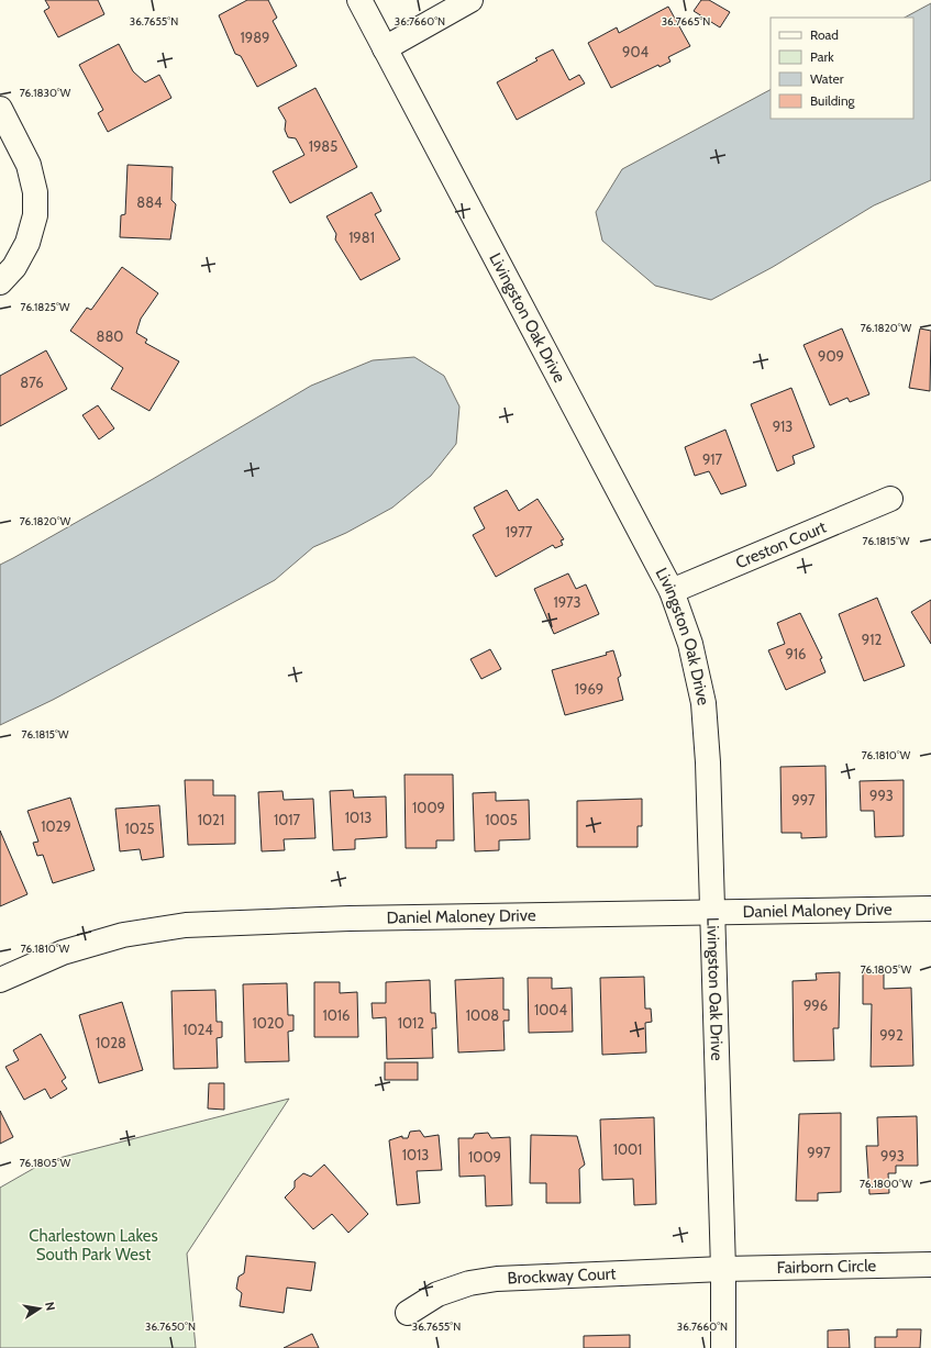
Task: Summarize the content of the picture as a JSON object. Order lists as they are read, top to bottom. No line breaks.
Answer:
{"streets":{"street":["Livingston Oak Drive","Creston Court","Daniel Maloney Drive","Fairborn Circle","Brockway Court"]},"crossings":[["Livingston Oak Drive","Creston Court"],["Livingston Oak Drive","Daniel Maloney Drive"],["Livingston Oak Drive","Fairborn Circle"],["Livingston Oak Drive","Brockway Court"],["Fairborn Circle","Brockway Court"]],"parks":["Charlestown Lakes South Park West"],"house_numbers":["1989","904","1985","884","1981","880","909","876","913","917","1977","1973","912","916","1969","993","997","1009","1013","1021","1017","1005","1029","1025","996","1004","1016","1008","1020","1012","1024","992","1028","1001","997","1013","993","1009"],"legend":["Road","Park","Water","Building"],"north":"right","coordinates":["36.7655°N","36.7660°N","36.7665°N","76.1830°W","76.1825°W","76.1820°W","76.1815°W","76.1810°W","76.1805°W","76.1800°W","36.7650°N"]}
